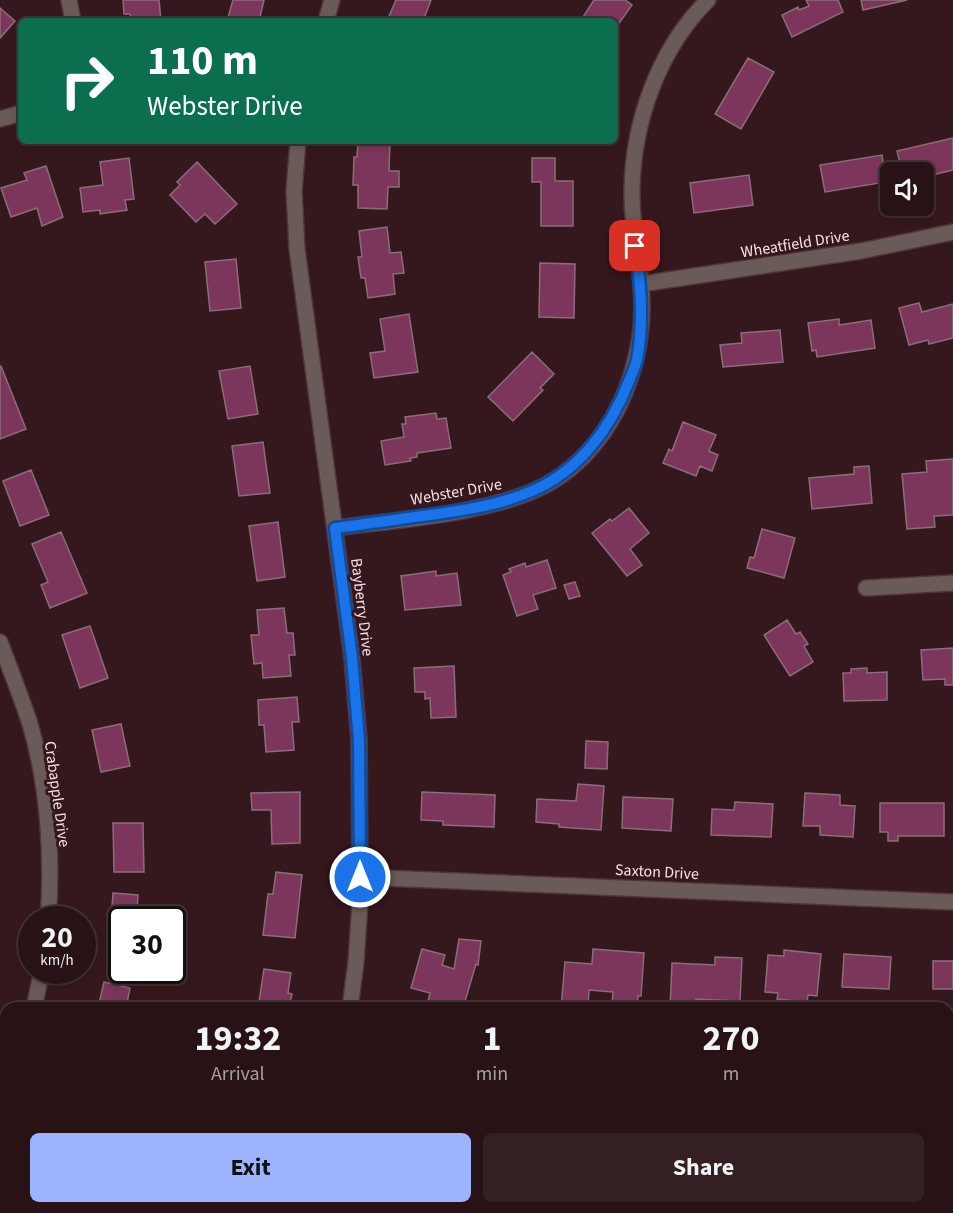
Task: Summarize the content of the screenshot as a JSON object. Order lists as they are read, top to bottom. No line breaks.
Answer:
{"streets":{"street":["Wheatfield Drive","Webster Drive","Bayberry Drive","Crabapple Drive","Saxton Drive"]},"crossings":[["Wheatfield Drive","Webster Drive"],["Webster Drive","Bayberry Drive"],["Bayberry Drive","Saxton Drive"]],"page":{"turn":["110 m","Webster Drive"],"speed":"20 km/h","limit":"30","eta":["19:32","Arrival","1","min","270","m"],"buttons":["Exit","Share"]}}
